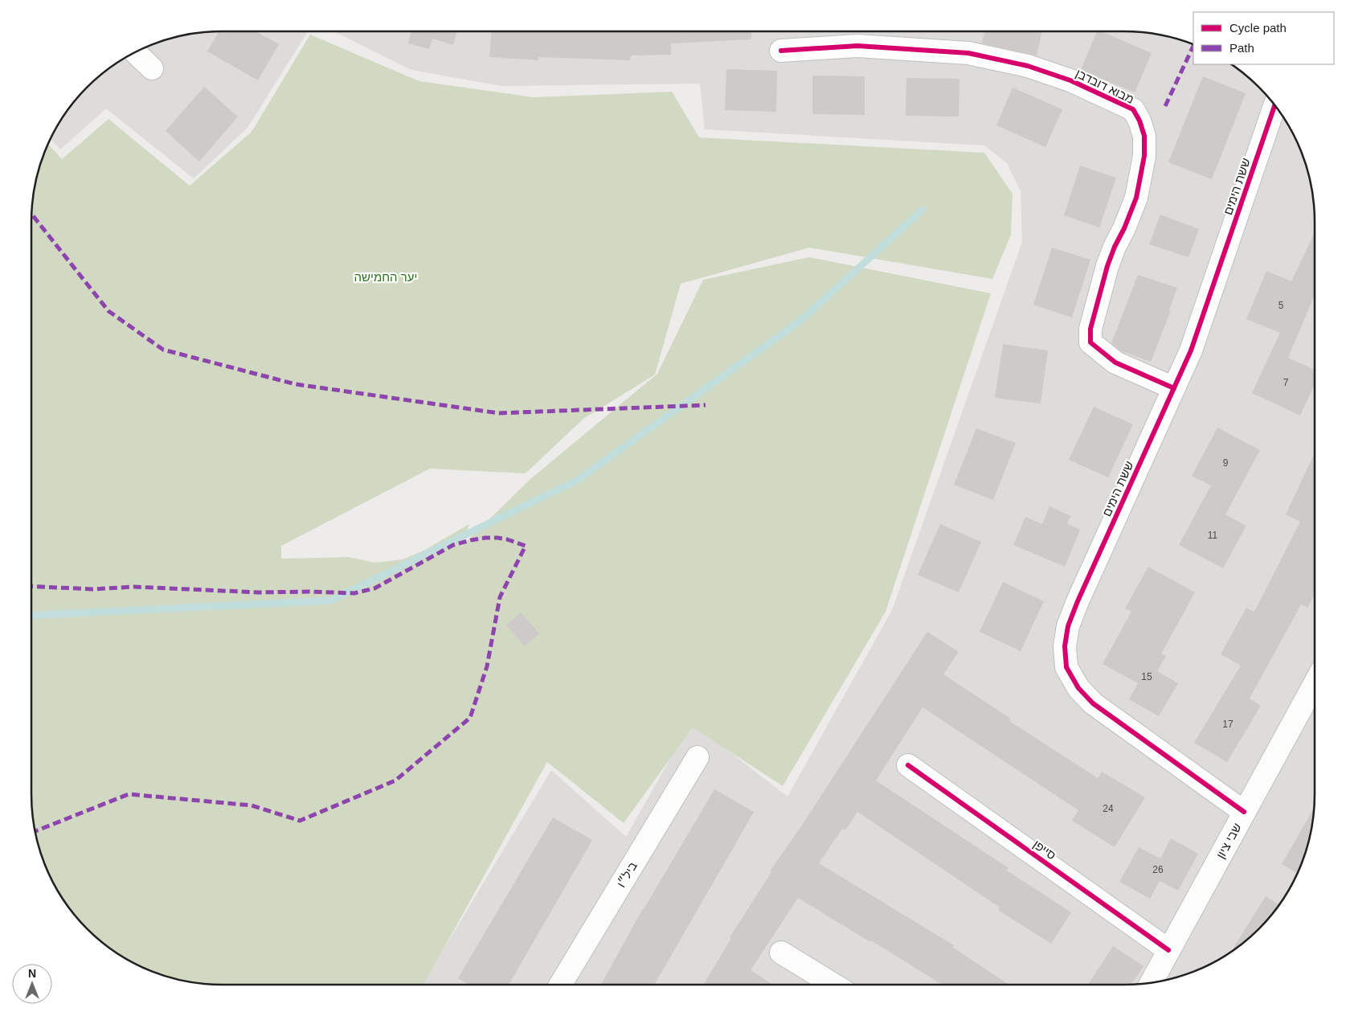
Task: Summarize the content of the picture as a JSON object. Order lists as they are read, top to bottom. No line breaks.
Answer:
{"streets":{"street":["מבוא דובדבן","ששת הימים","שבי ציון","סייפן","ביל״ו"]},"crossings":[["מבוא דובדבן","ששת הימים"],["ששת הימים","שבי ציון"],["שבי ציון","סייפן"]],"parks":["יער החמישה"],"house_numbers":["5","7","9","11","15","17","24","26"],"legend":["Cycle path","Path"],"north":"top"}
